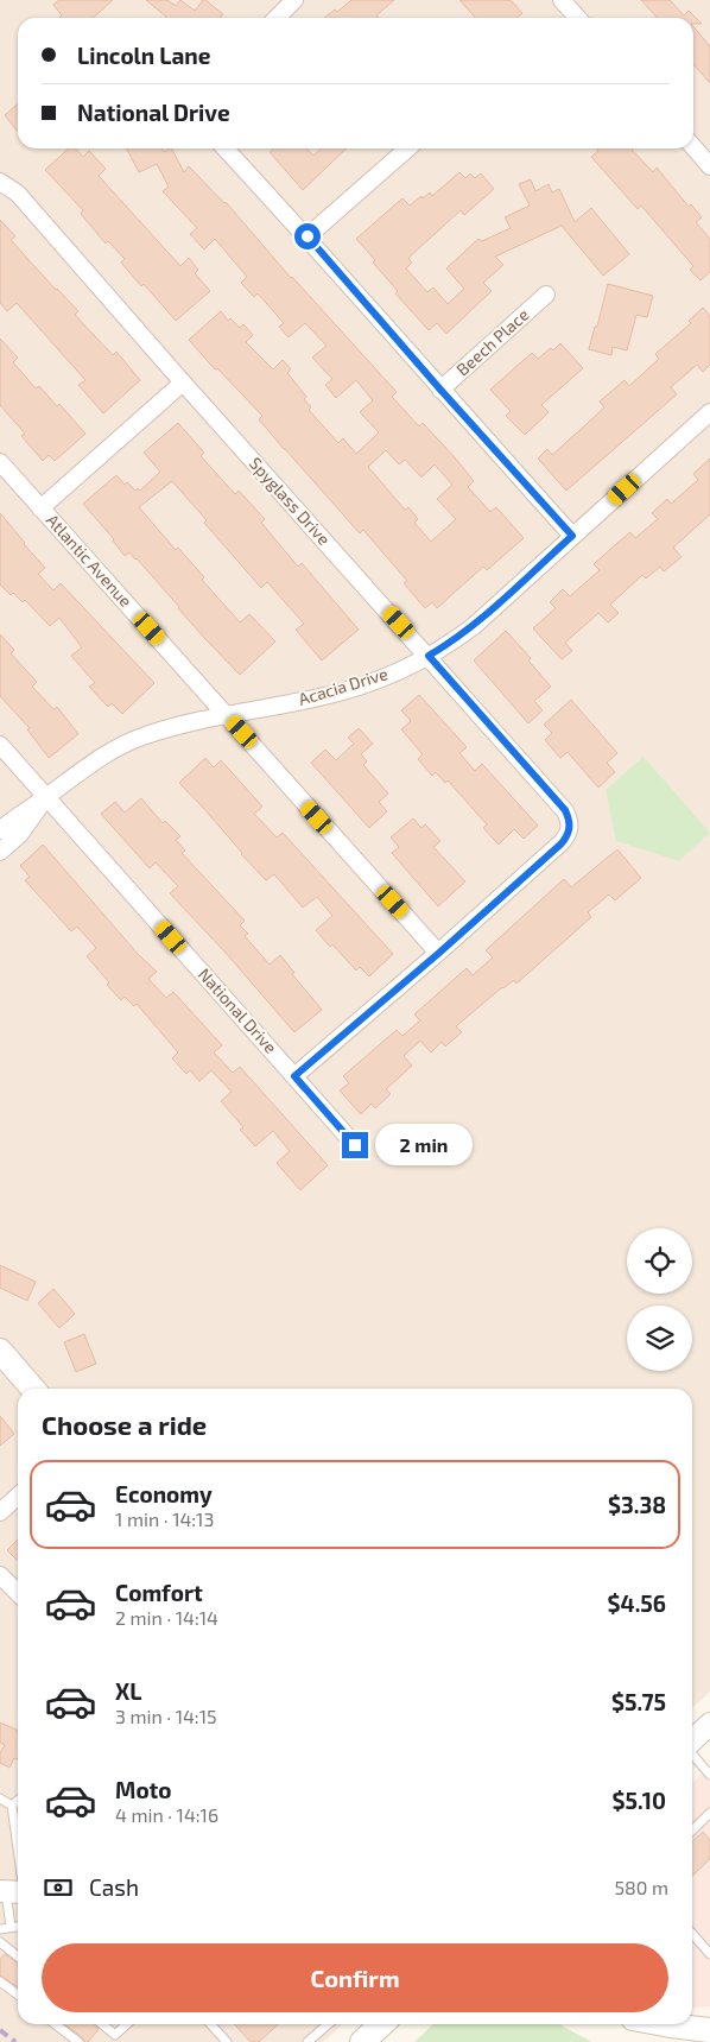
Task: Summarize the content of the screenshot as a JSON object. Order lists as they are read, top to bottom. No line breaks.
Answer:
{"streets":{"street":["Beech Place","Spyglass Drive","Atlantic Avenue","Acacia Drive","National Drive"]},"crossings":[["Spyglass Drive","Atlantic Avenue"],["Spyglass Drive","Acacia Drive"],["Atlantic Avenue","Acacia Drive"],["Acacia Drive","National Drive"]],"page":{"banner":["Lincoln Lane","National Drive"],"bubble":"2 min","heading":"Choose a ride","list":[{"name":"Economy","note":"1 min · 14:13","value":"$3.38"},{"name":"Comfort","note":"2 min · 14:14","value":"$4.56"},{"name":"XL","note":"3 min · 14:15","value":"$5.75"},{"name":"Moto","note":"4 min · 14:16","value":"$5.10"}],"pay":["Cash","580 m"],"buttons":"Confirm"}}
